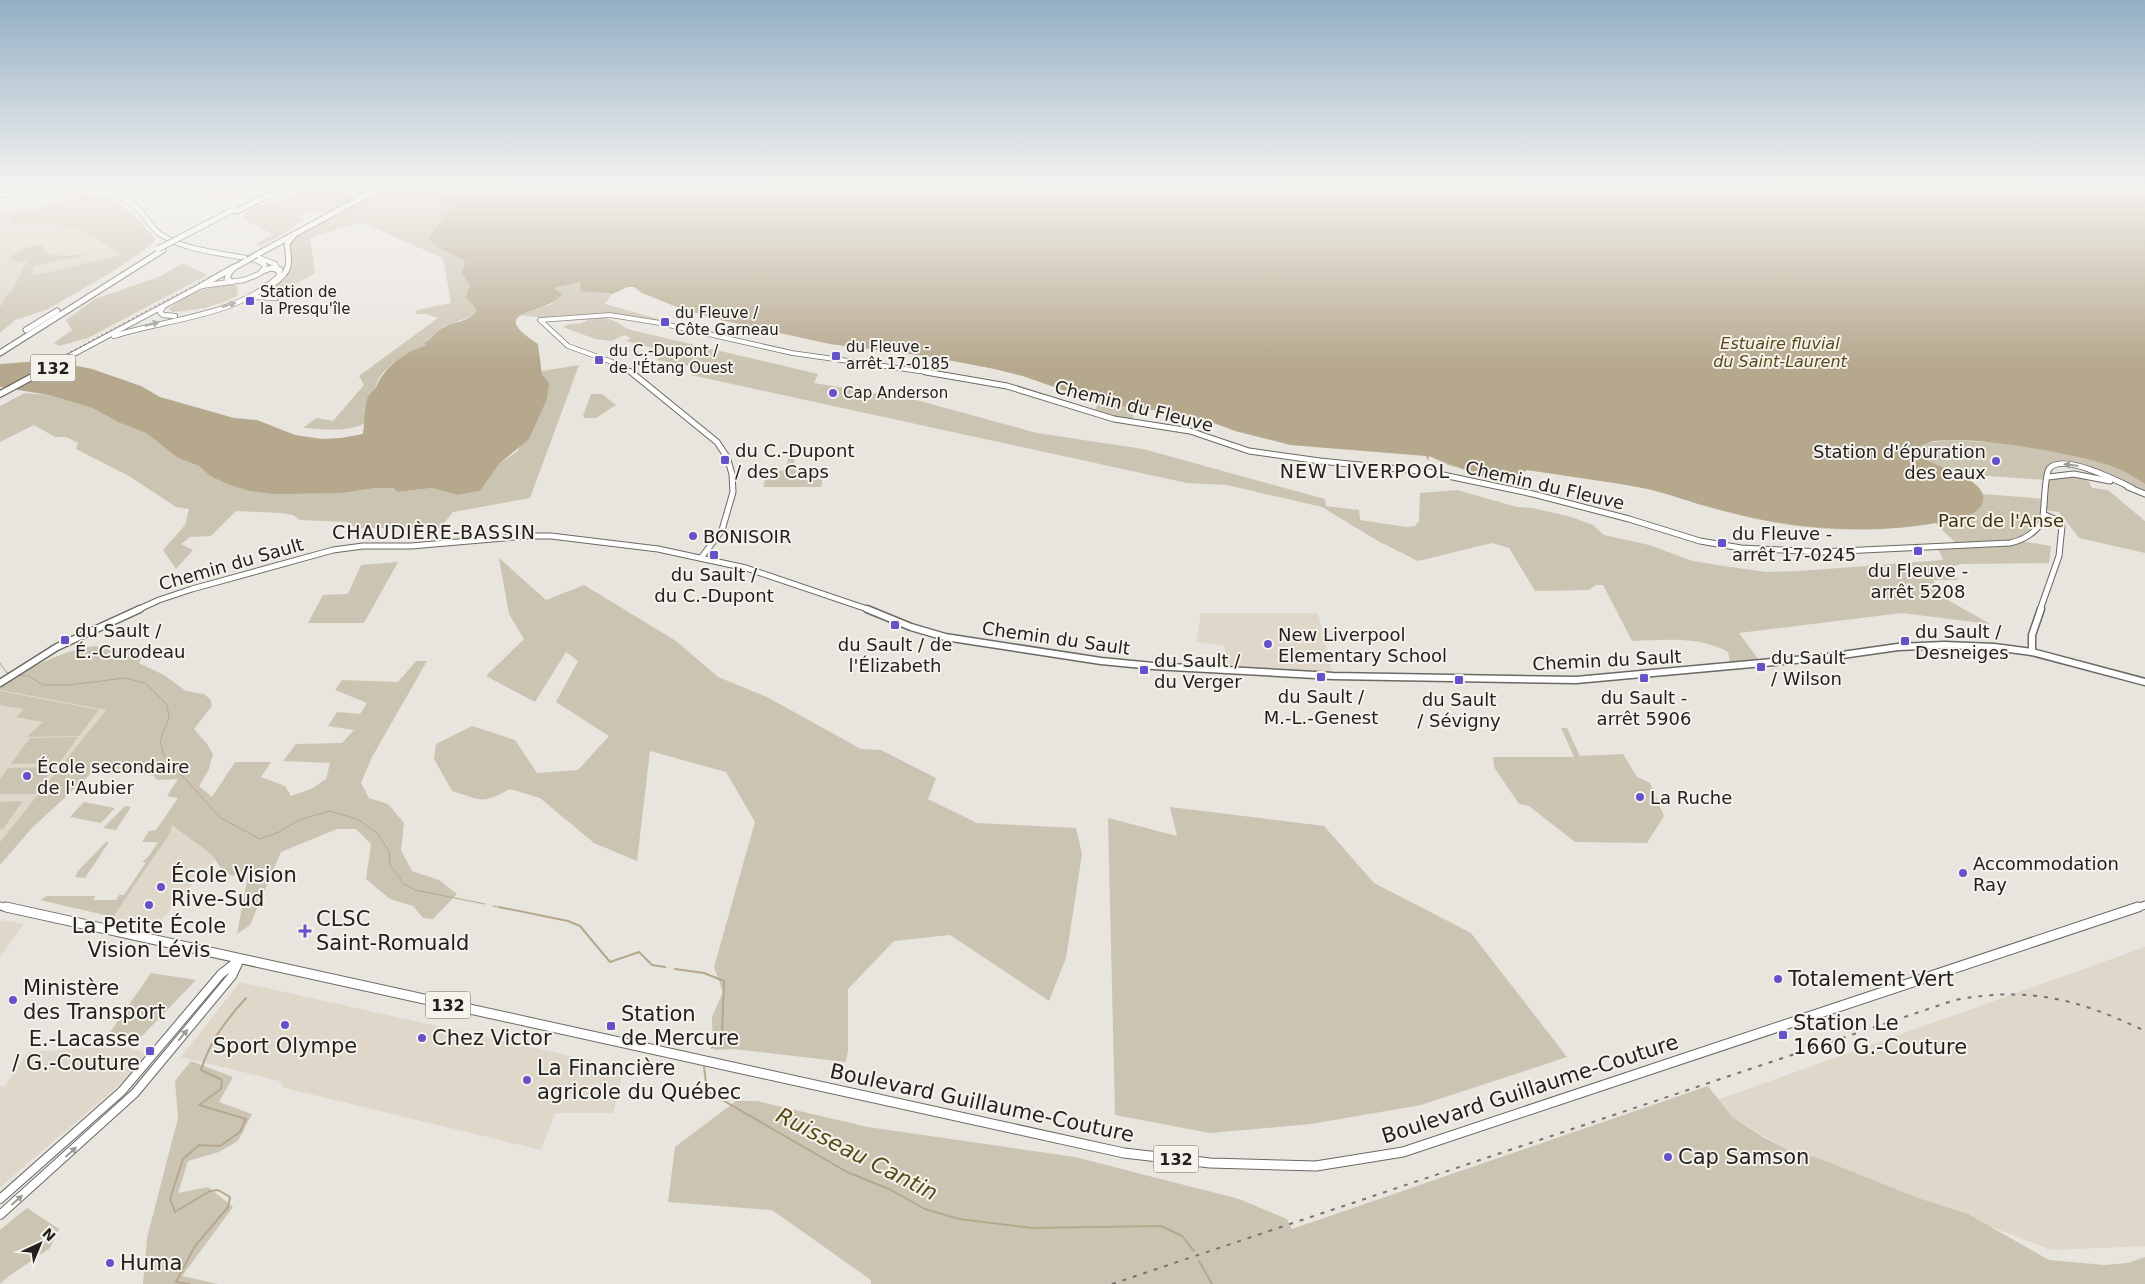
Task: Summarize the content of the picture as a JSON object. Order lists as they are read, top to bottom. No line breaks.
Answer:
{"streets":{"main road":["132","Boulevard Guillaume-Couture"],"street":["Chemin du Fleuve","Chemin du Sault"]},"crossings":[["Chemin du Fleuve","Chemin du Sault"]],"districts":["NEW LIVERPOOL","CHAUDIÈRE-BASSIN"],"water":["Estuaire fluvial du Saint-Laurent","Ruisseau Cantin"],"parks":["Parc de l'Anse"],"places":{"transit":["Station de la Presqu'île","du Fleuve / Côte Garneau","du Fleuve - arrêt 17-0185","du C.-Dupont / de l'Étang Ouest","du C.-Dupont / des Caps","du Fleuve - arrêt 17-0245","du Fleuve - arrêt 5208","du Sault / du C.-Dupont","du Sault / de l'Élizabeth","du Sault / É.-Curodeau","du Sault / Desneiges","du Sault / Wilson","du Sault / du Verger","du Sault / M.-L.-Genest","du Sault - arrêt 5906","du Sault / Sévigny","Station de Mercure","Station Le 1660 G.-Couture","E.-Lacasse / G.-Couture"],"other":["Cap Anderson","Station d'épuration des eaux","BONISOIR","New Liverpool Elementary School","École secondaire de l'Aubier","La Ruche","Accommodation Ray","École Vision Rive-Sud","La Petite École Vision Lévis","Totalement Vert","Ministère des Transport","Sport Olympe","Chez Victor","La Financière agricole du Québec","Cap Samson","Huma"],"health":["CLSC Saint-Romuald"]},"north":"top right"}
